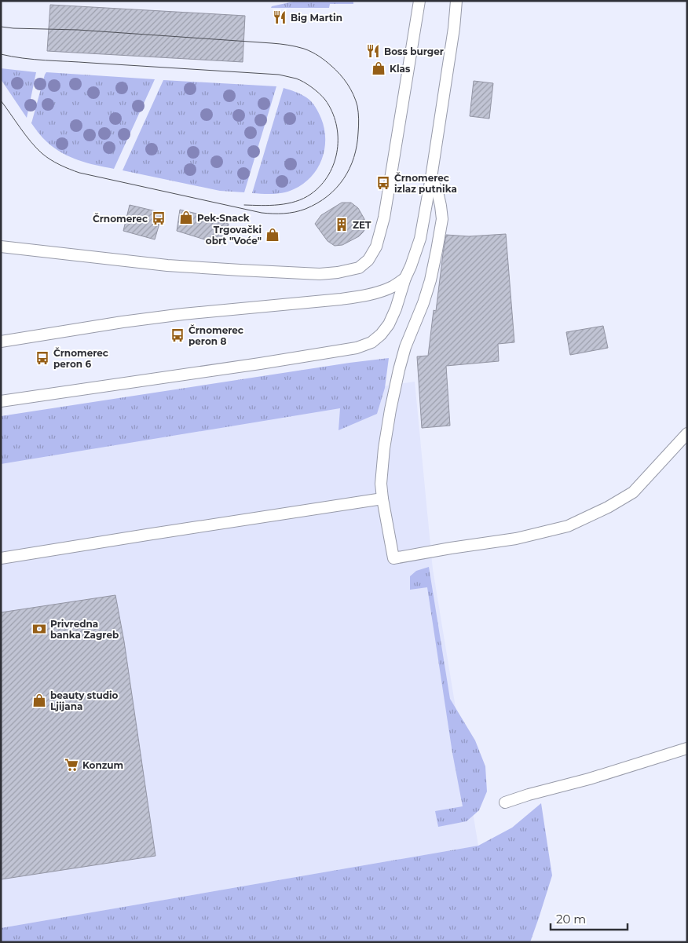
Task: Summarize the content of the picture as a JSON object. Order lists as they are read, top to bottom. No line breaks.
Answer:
{"places":{"restaurant":["Big Martin","Boss burger"],"shop":["Klas","Pek-Snack","Trgovački obrt \"Voće\"","beauty studio Ljijana"],"bus stop":["Črnomerec izlaz putnika","Črnomerec","Črnomerec peron 8","Črnomerec peron 6"],"building":["ZET"],"bank":["Privredna banka Zagreb"],"supermarket":["Konzum"]},"scale_bar":"20 m"}
